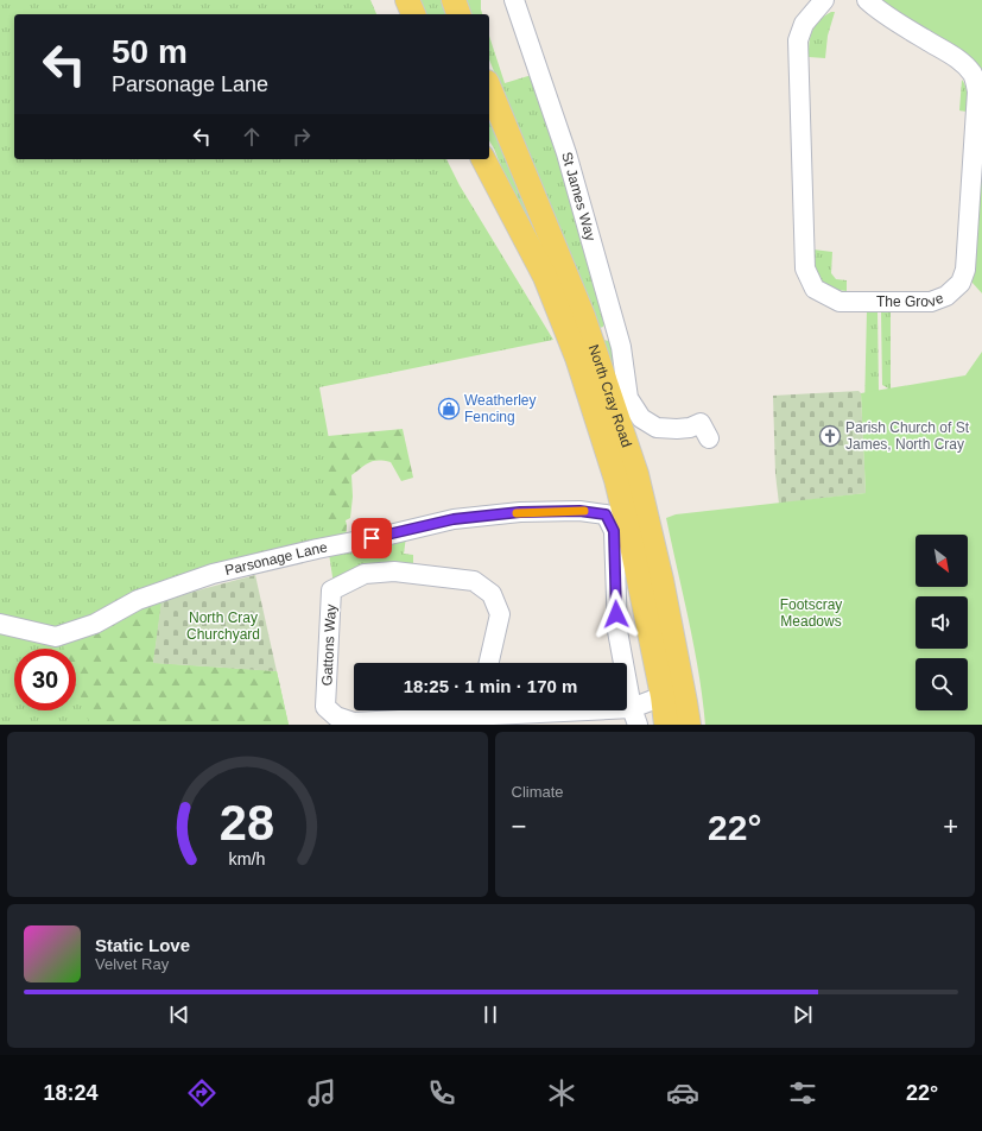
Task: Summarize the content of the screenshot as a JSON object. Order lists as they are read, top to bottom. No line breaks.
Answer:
{"streets":{"main road":["North Cray Road"],"street":["St James Way","The Grove","Parsonage Lane","Gattons Way"]},"crossings":[["North Cray Road","Gattons Way"],["Parsonage Lane","Gattons Way"]],"parks":["Footscray Meadows","North Cray Churchyard"],"places":{"shop":["Weatherley Fencing"],"church":["Parish Church of St James, North Cray"]},"north":"bottom right","page":{"turn":["50 m","Parsonage Lane"],"limit":"30","trip":"18:25 · 1 min · 170 m","tile":"Climate","heat":["−","22°","+"],"song":["Static Love","Velvet Ray"],"tabs":["18:24","22°"],"gauge":["28","km/h"]}}
